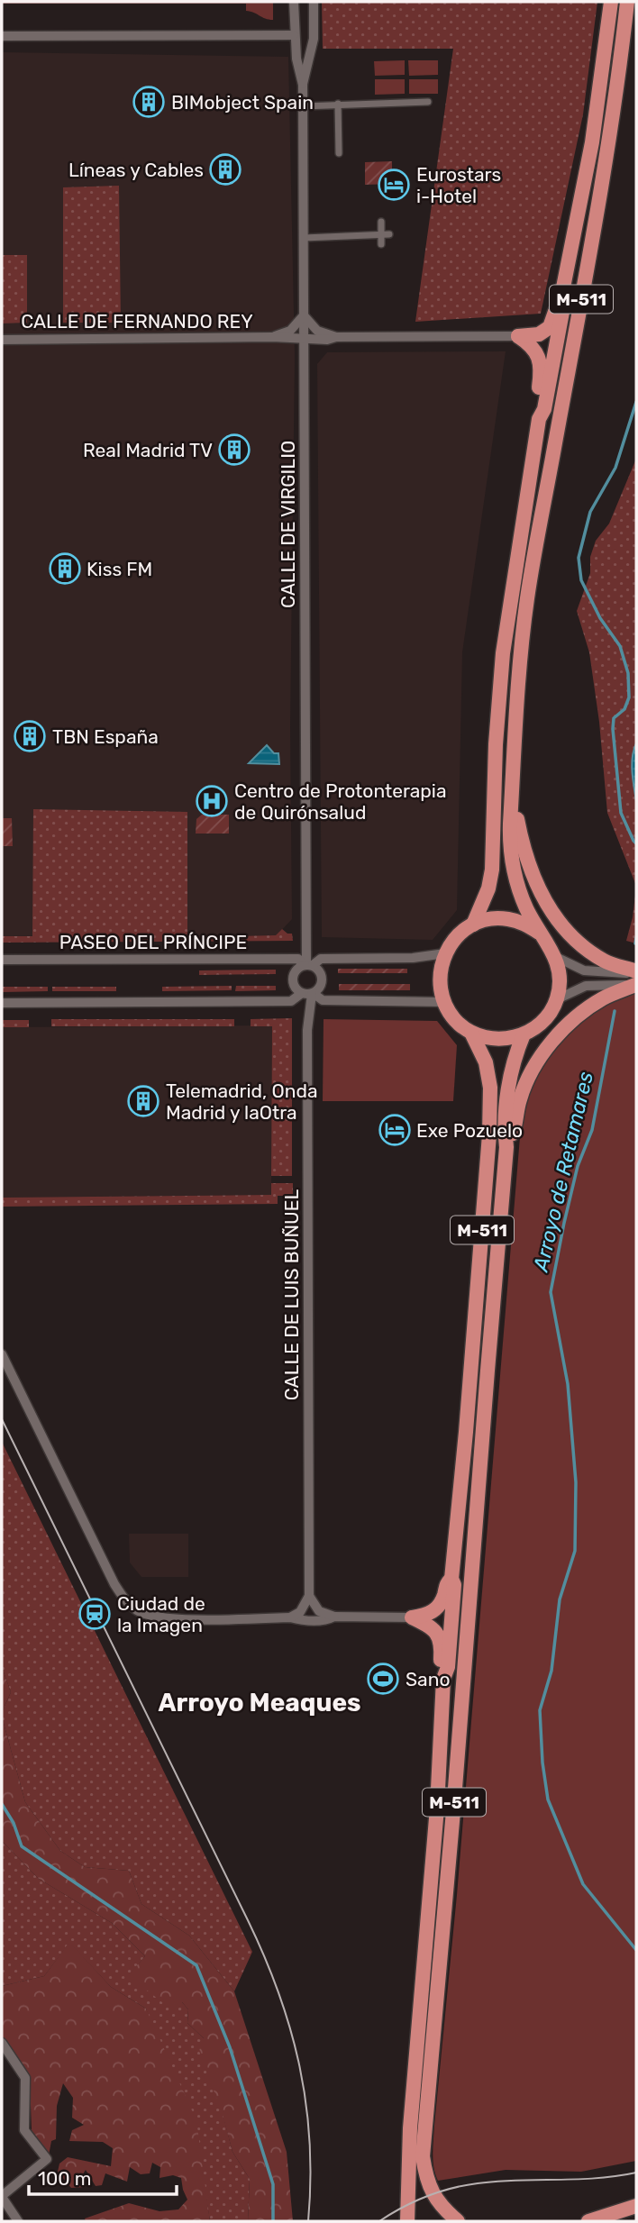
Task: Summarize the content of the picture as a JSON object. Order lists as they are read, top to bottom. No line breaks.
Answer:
{"streets":{"highway":["M-511"],"street":["CALLE DE FERNANDO REY","CALLE DE VIRGILIO","PASEO DEL PRÍNCIPE","CALLE DE LUIS BUÑUEL"]},"crossings":[["M-511","CALLE DE FERNANDO REY"],["M-511","PASEO DEL PRÍNCIPE"],["CALLE DE FERNANDO REY","CALLE DE VIRGILIO"],["CALLE DE VIRGILIO","PASEO DEL PRÍNCIPE"],["CALLE DE VIRGILIO","CALLE DE LUIS BUÑUEL"],["PASEO DEL PRÍNCIPE","CALLE DE LUIS BUÑUEL"]],"districts":["Arroyo Meaques"],"water":["Arroyo de Retamares"],"places":{"building":["BIMobject Spain","Líneas y Cables","Real Madrid TV","Kiss FM","TBN España","Telemadrid, Onda Madrid y laOtra"],"hotel":["Eurostars i-Hotel","Exe Pozuelo"],"hospital":["Centro de Protonterapia de Quirónsalud"],"station":["Ciudad de la Imagen"],"sports":["Sano"]},"scale_bar":"100 m"}
